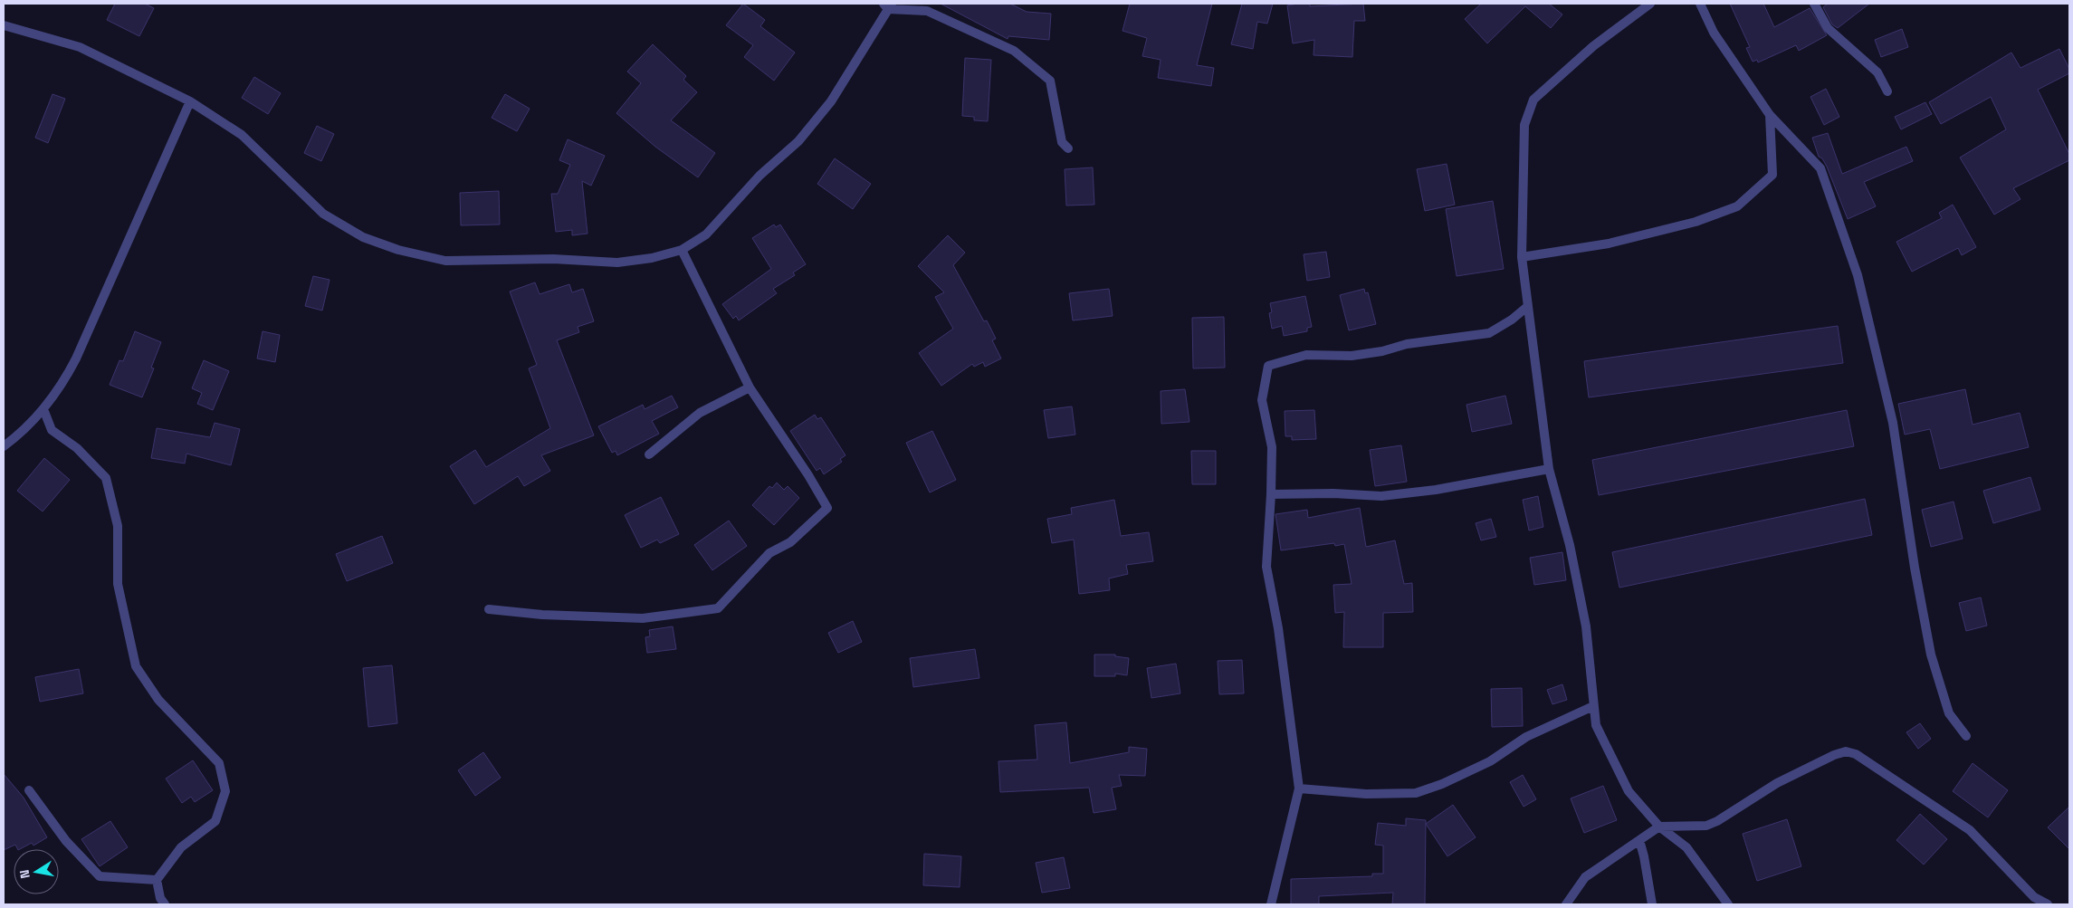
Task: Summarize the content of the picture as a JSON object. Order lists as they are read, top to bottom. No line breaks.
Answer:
{"north":"left"}
